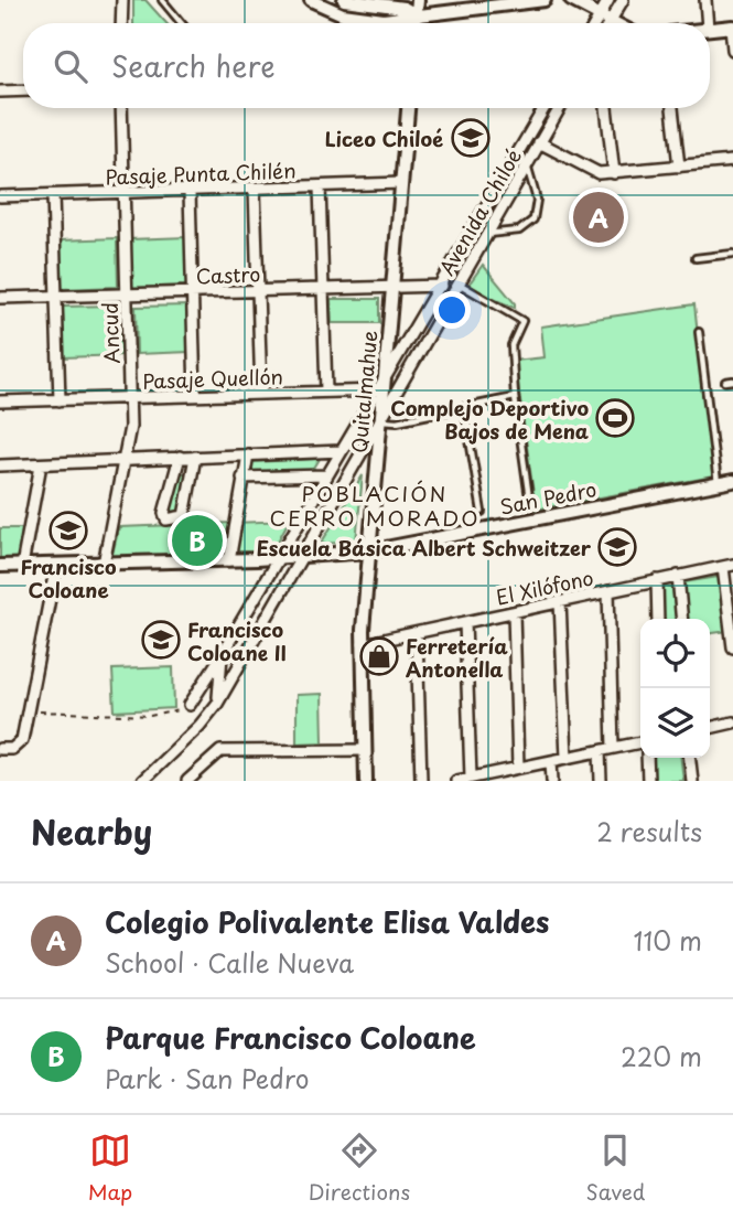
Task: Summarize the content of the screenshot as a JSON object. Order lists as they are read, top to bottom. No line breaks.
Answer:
{"streets":{"street":["Pasaje Punta Chilén","Avenida Chiloé","Castro","Ancud","Pasaje Quellón","Quitalmahue","San Pedro","El Xilófono"]},"crossings":[["Pasaje Punta Chilén","Ancud"],["Pasaje Punta Chilén","Quitalmahue"],["Avenida Chiloé","Castro"],["Avenida Chiloé","Pasaje Quellón"],["Avenida Chiloé","Quitalmahue"],["Avenida Chiloé","San Pedro"],["Castro","Ancud"],["Castro","Quitalmahue"],["Ancud","Pasaje Quellón"],["Ancud","San Pedro"],["Pasaje Quellón","Quitalmahue"],["Quitalmahue","San Pedro"],["Quitalmahue","El Xilófono"]],"districts":["POBLACIÓN CERRO MORADO"],"places":{"school or university":["Liceo Chiloé","Francisco Coloane","Escuela Básica Albert Schweitzer","Francisco Coloane II"],"sports":["Complejo Deportivo Bajos de Mena"],"shop":["Ferretería Antonella"]},"page":{"search":"Search here","pins":["A","B"],"heading":["Nearby","2 results"],"list":[{"mark":"A","name":"Colegio Polivalente Elisa Valdes","note":"School · Calle Nueva","value":"110 m"},{"mark":"B","name":"Parque Francisco Coloane","note":"Park · San Pedro","value":"220 m"}],"nav":["Map","Directions","Saved"]}}
